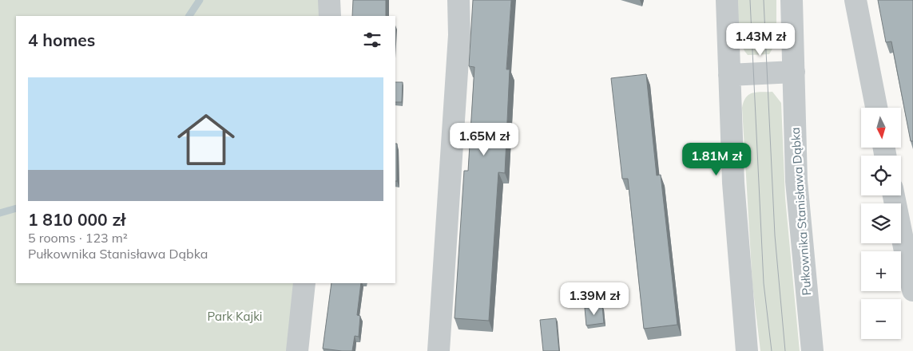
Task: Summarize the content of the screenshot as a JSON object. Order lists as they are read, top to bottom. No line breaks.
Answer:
{"streets":{"street":["Pułkownika Stanisława Dąbka"]},"parks":["Park Kajki"],"north":"bottom","page":{"heading":"4 homes","price":["1.43M zł","1.65M zł","1.81M zł","1.39M zł"],"list":[{"name":"1 810 000 zł","note":"5 rooms · 123 m² · Pułkownika Stanisława Dąbka"}],"map_buttons":["+","−"]}}
